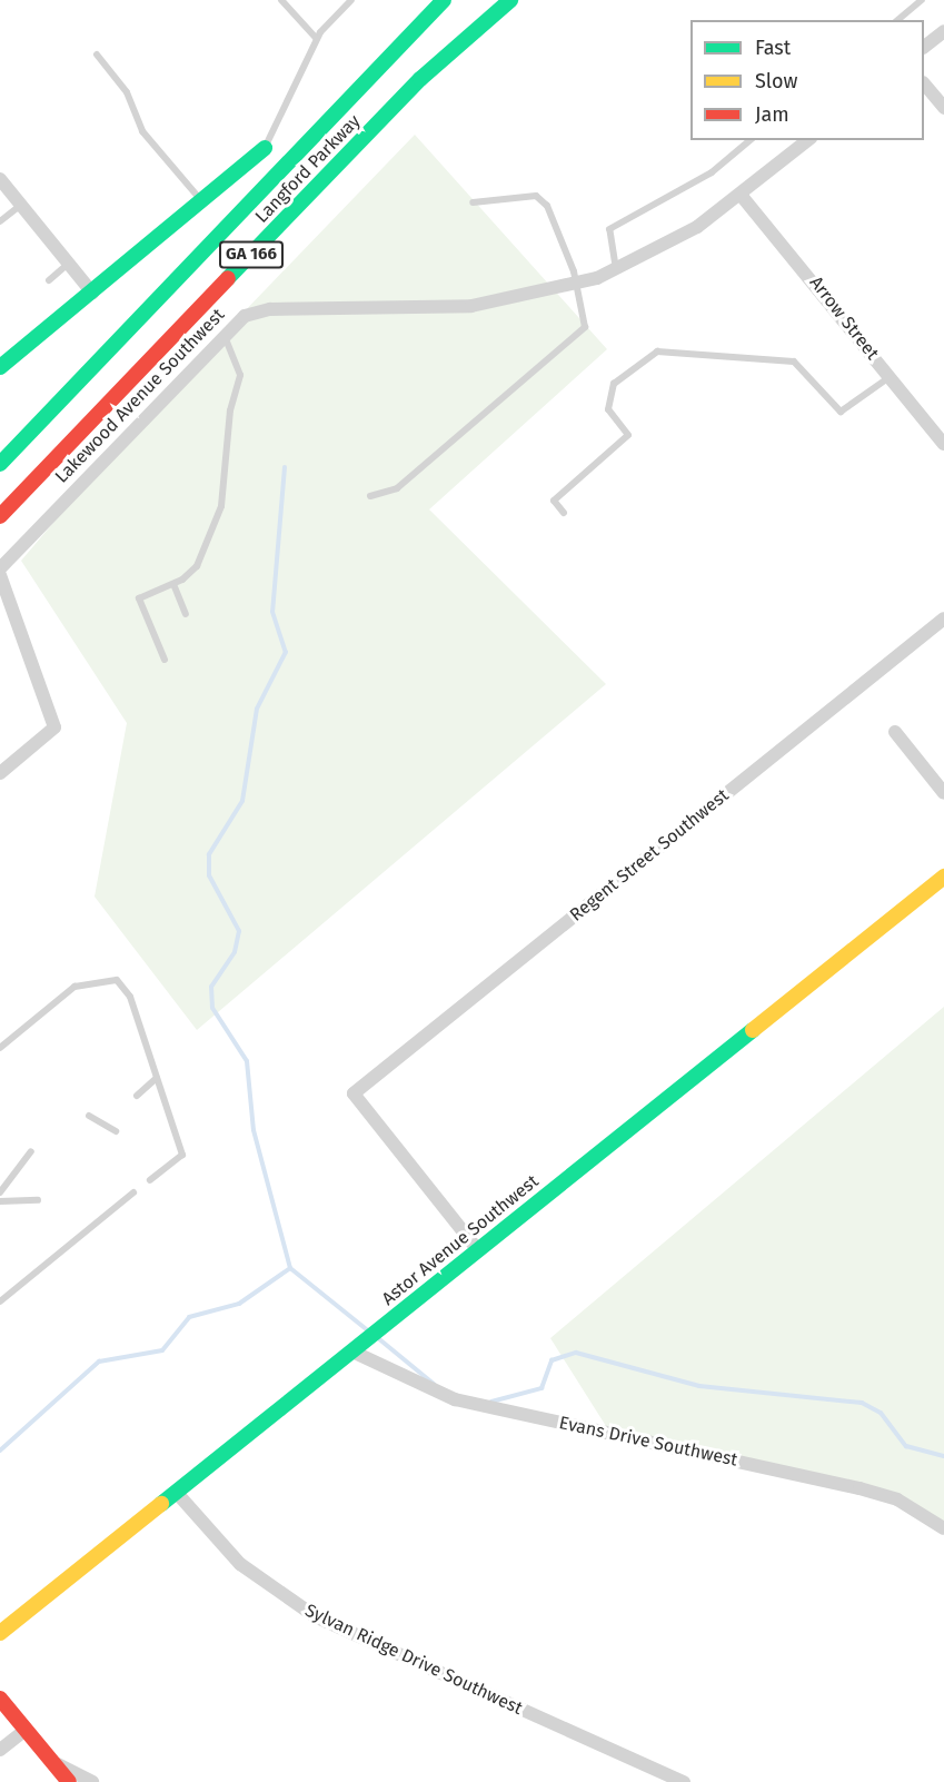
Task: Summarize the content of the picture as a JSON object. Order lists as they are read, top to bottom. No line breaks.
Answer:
{"streets":{"main road":["Langford Parkway","GA 166","Astor Avenue Southwest"],"street":["Arrow Street","Lakewood Avenue Southwest","Regent Street Southwest","Evans Drive Southwest","Sylvan Ridge Drive Southwest"]},"crossings":[["Arrow Street","Lakewood Avenue Southwest"],["Regent Street Southwest","Astor Avenue Southwest"],["Astor Avenue Southwest","Evans Drive Southwest"],["Astor Avenue Southwest","Sylvan Ridge Drive Southwest"]],"legend":["Fast","Slow","Jam"]}
